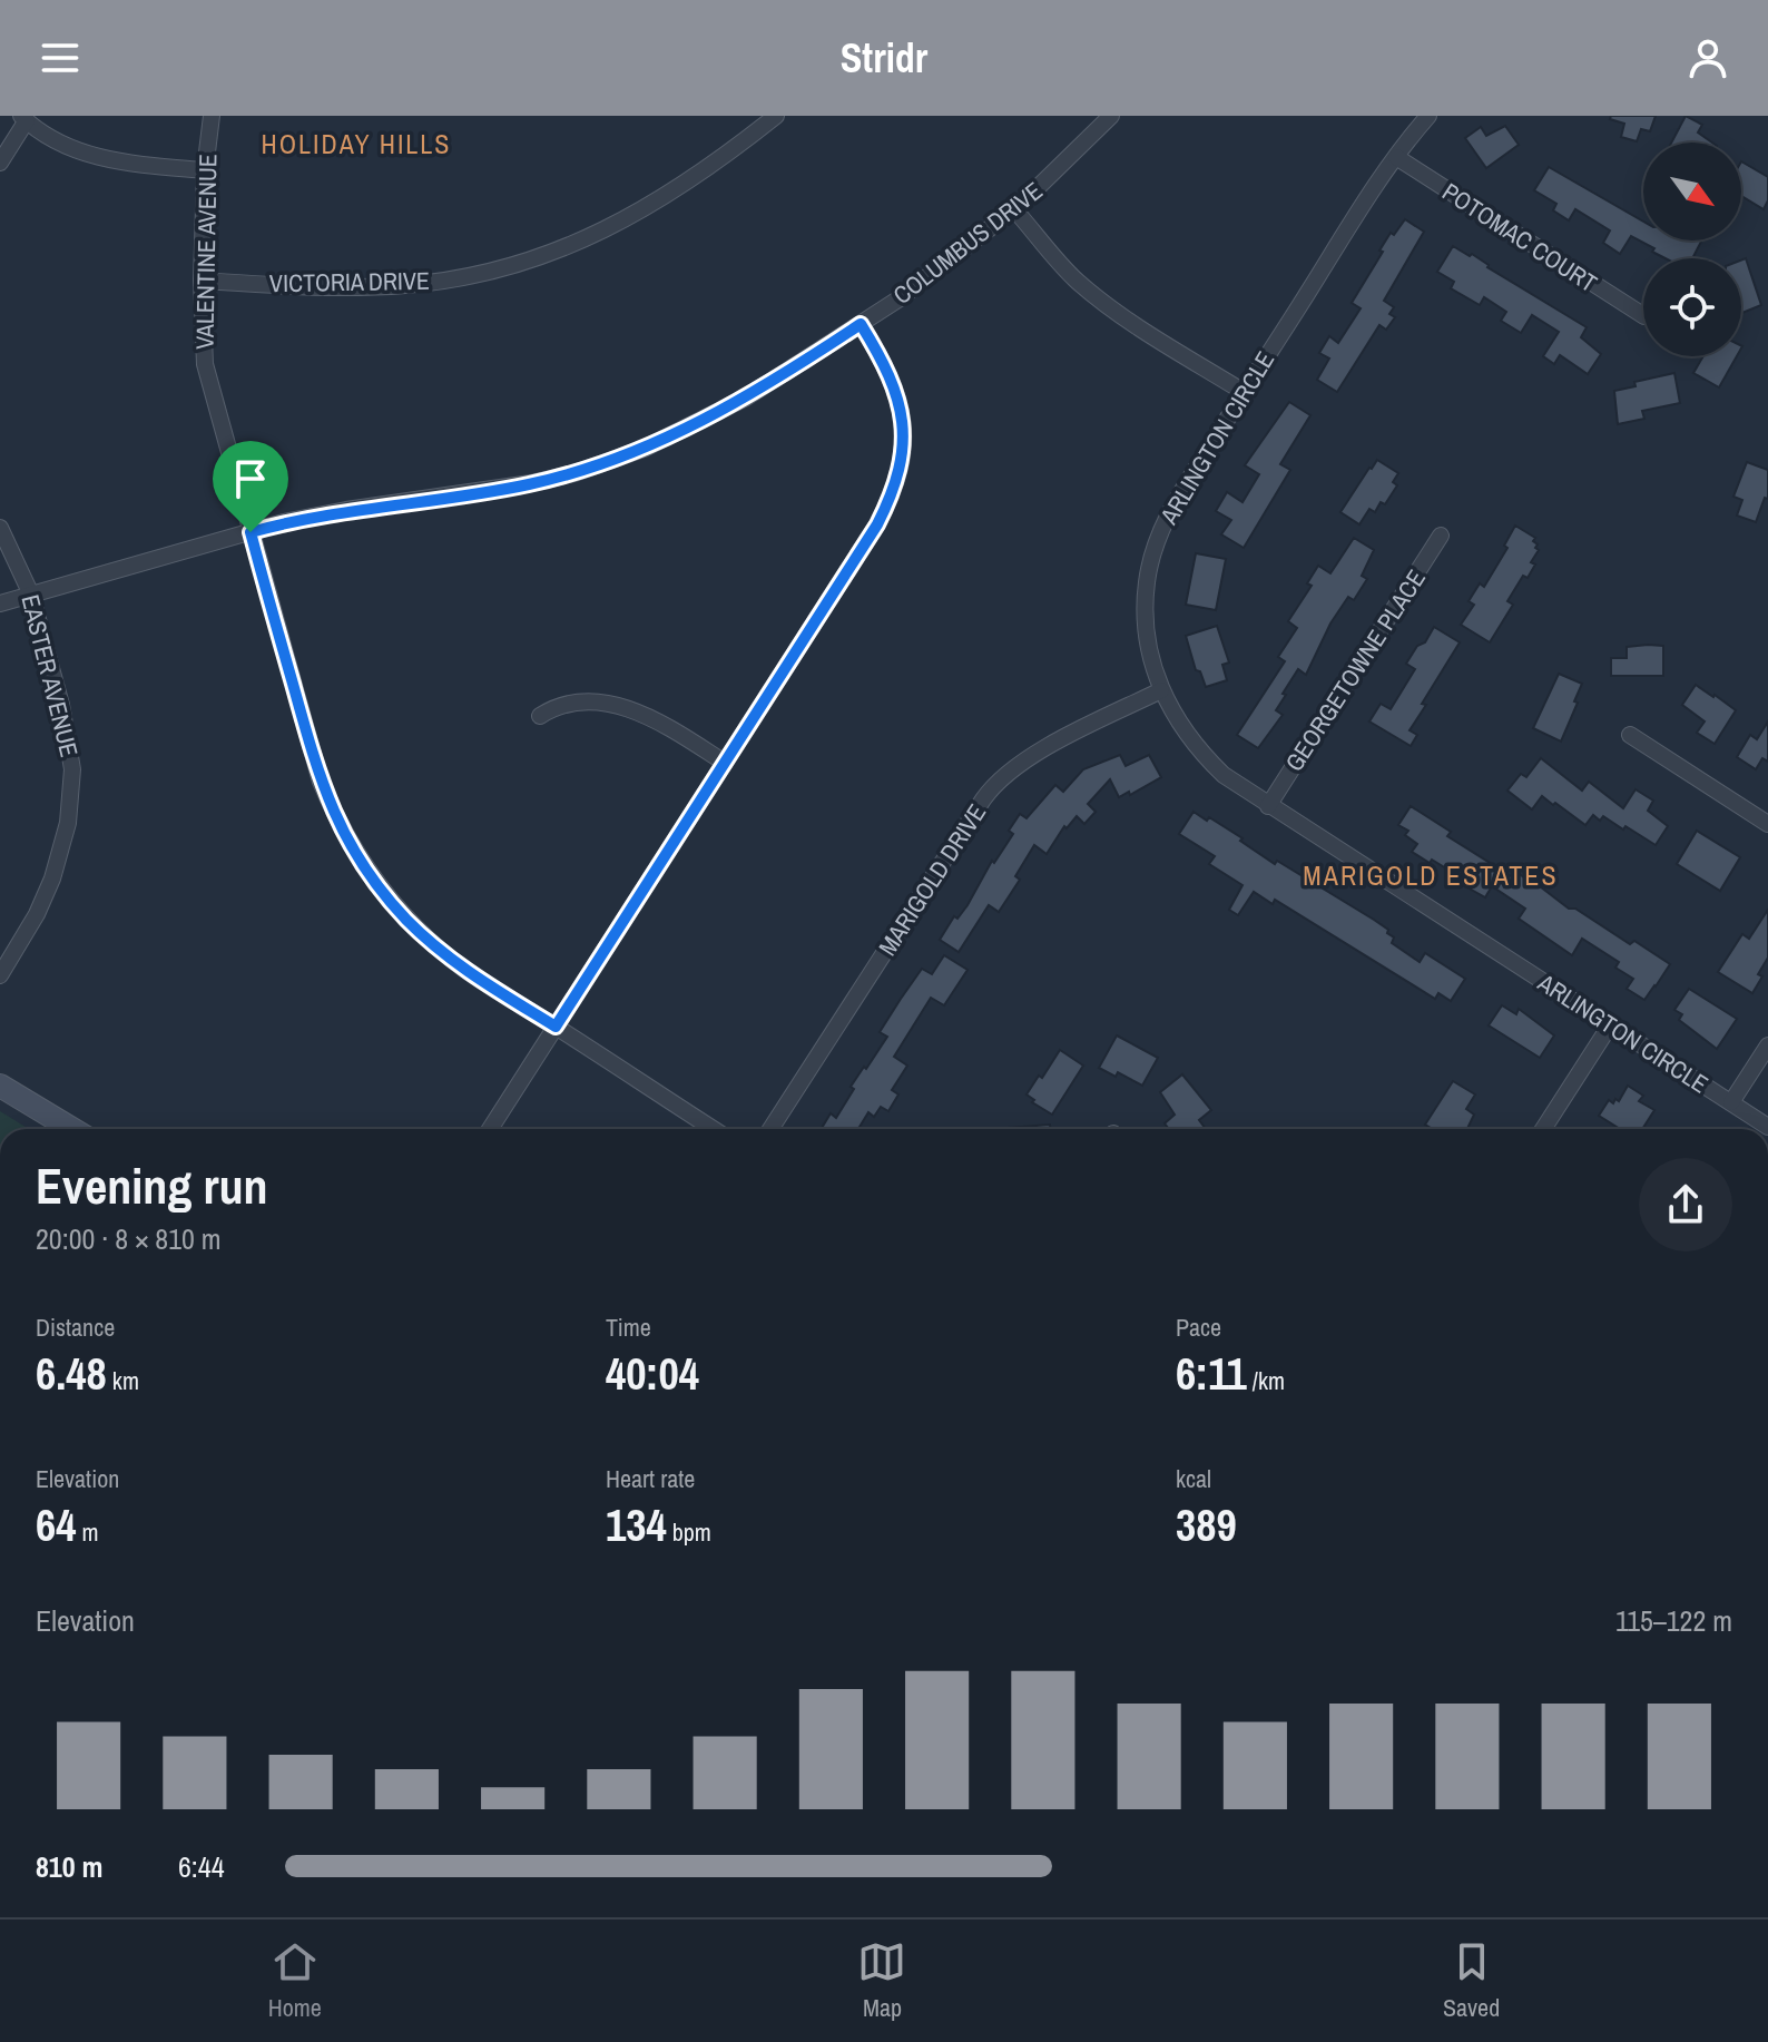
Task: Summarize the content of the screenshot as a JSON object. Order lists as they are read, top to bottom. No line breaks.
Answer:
{"streets":{"street":["POTOMAC COURT","COLUMBUS DRIVE","VALENTINE AVENUE","VICTORIA DRIVE","ARLINGTON CIRCLE","GEORGETOWNE PLACE","EASTER AVENUE","MARIGOLD DRIVE"]},"crossings":[["POTOMAC COURT","ARLINGTON CIRCLE"],["COLUMBUS DRIVE","VALENTINE AVENUE"],["COLUMBUS DRIVE","EASTER AVENUE"],["VALENTINE AVENUE","VICTORIA DRIVE"],["ARLINGTON CIRCLE","GEORGETOWNE PLACE"],["ARLINGTON CIRCLE","MARIGOLD DRIVE"]],"districts":["HOLIDAY HILLS","MARIGOLD ESTATES"],"north":"bottom right","page":{"header":"Stridr","heading":["Evening run","20:00 · 8 × 810 m"],"stats":[["Distance","6.48 km"],["Time","40:04"],["Pace","6:11 /km"],["Elevation","64 m"],["Heart rate","134 bpm"],["kcal","389"]],"chart":["Elevation","115–122 m"],"list":[{"name":"810 m","note":"6:44"}],"tabs":["Home","Map","Saved"]}}
